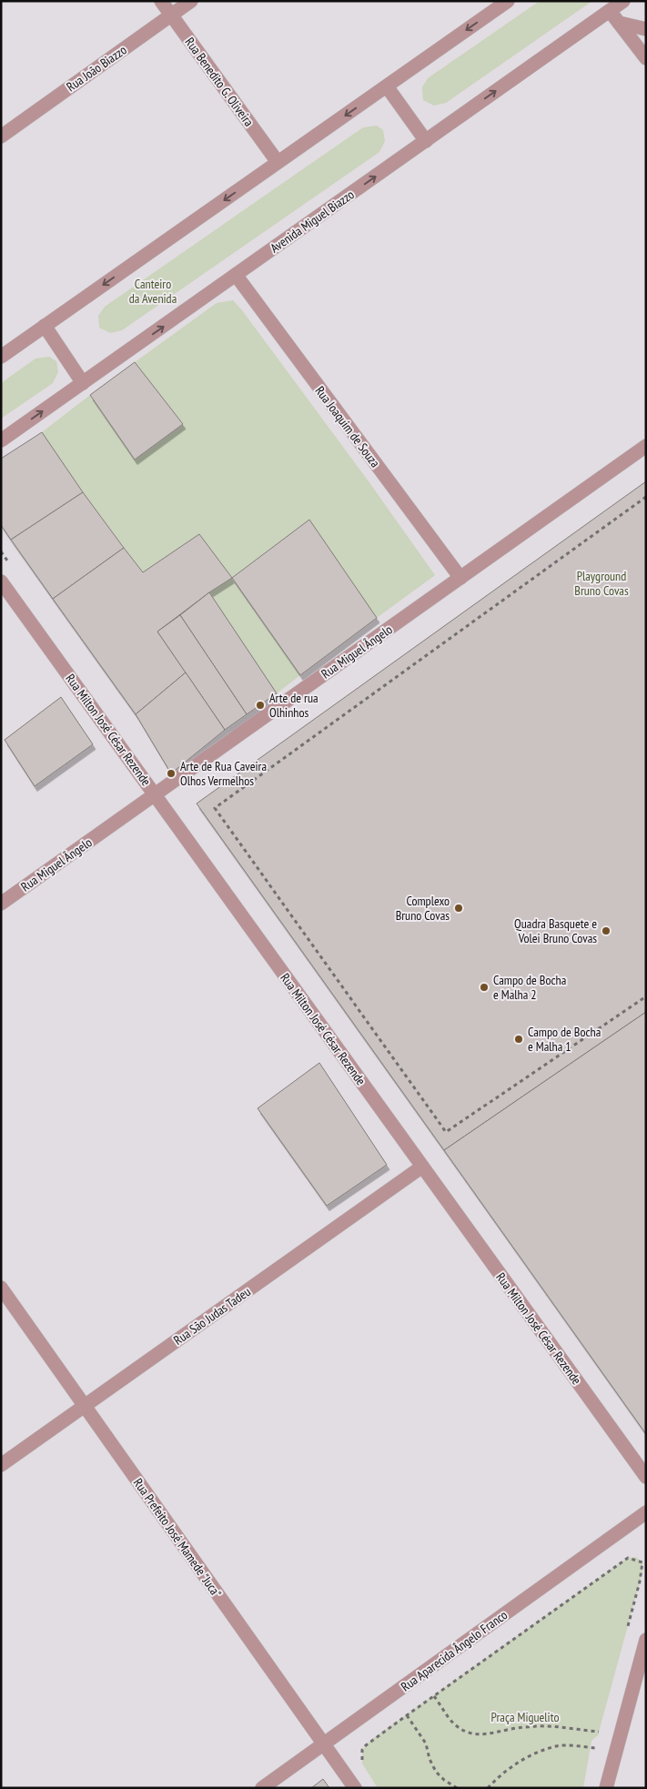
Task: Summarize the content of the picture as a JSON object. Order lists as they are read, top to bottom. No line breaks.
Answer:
{"streets":{"street":["Rua João Biazzo","Rua Benedito G. Oliveira","Avenida Miguel Biazzo","Rua Joaquim de Souza","Rua Miguel Ângelo","Rua Milton José César Rezende","Rua São Judas Tadeu","Rua Prefeito José Mamede \"Juca\"","Rua Aparecida Ângelo Franco"]},"crossings":[["Rua João Biazzo","Rua Benedito G. Oliveira"],["Avenida Miguel Biazzo","Rua Joaquim de Souza"],["Rua Joaquim de Souza","Rua Miguel Ângelo"],["Rua Miguel Ângelo","Rua Milton José César Rezende"],["Rua Milton José César Rezende","Rua São Judas Tadeu"],["Rua São Judas Tadeu","Rua Prefeito José Mamede \"Juca\""],["Rua Prefeito José Mamede \"Juca\"","Rua Aparecida Ângelo Franco"]],"parks":["Canteiro da Avenida","Playground Bruno Covas","Praça Miguelito"],"places":["Arte de rua Olhinhos","Arte de Rua Caveira Olhos Vermelhos","Complexo Bruno Covas","Quadra Basquete e Volei Bruno Covas","Campo de Bocha e Malha 2","Campo de Bocha e Malha 1"]}
